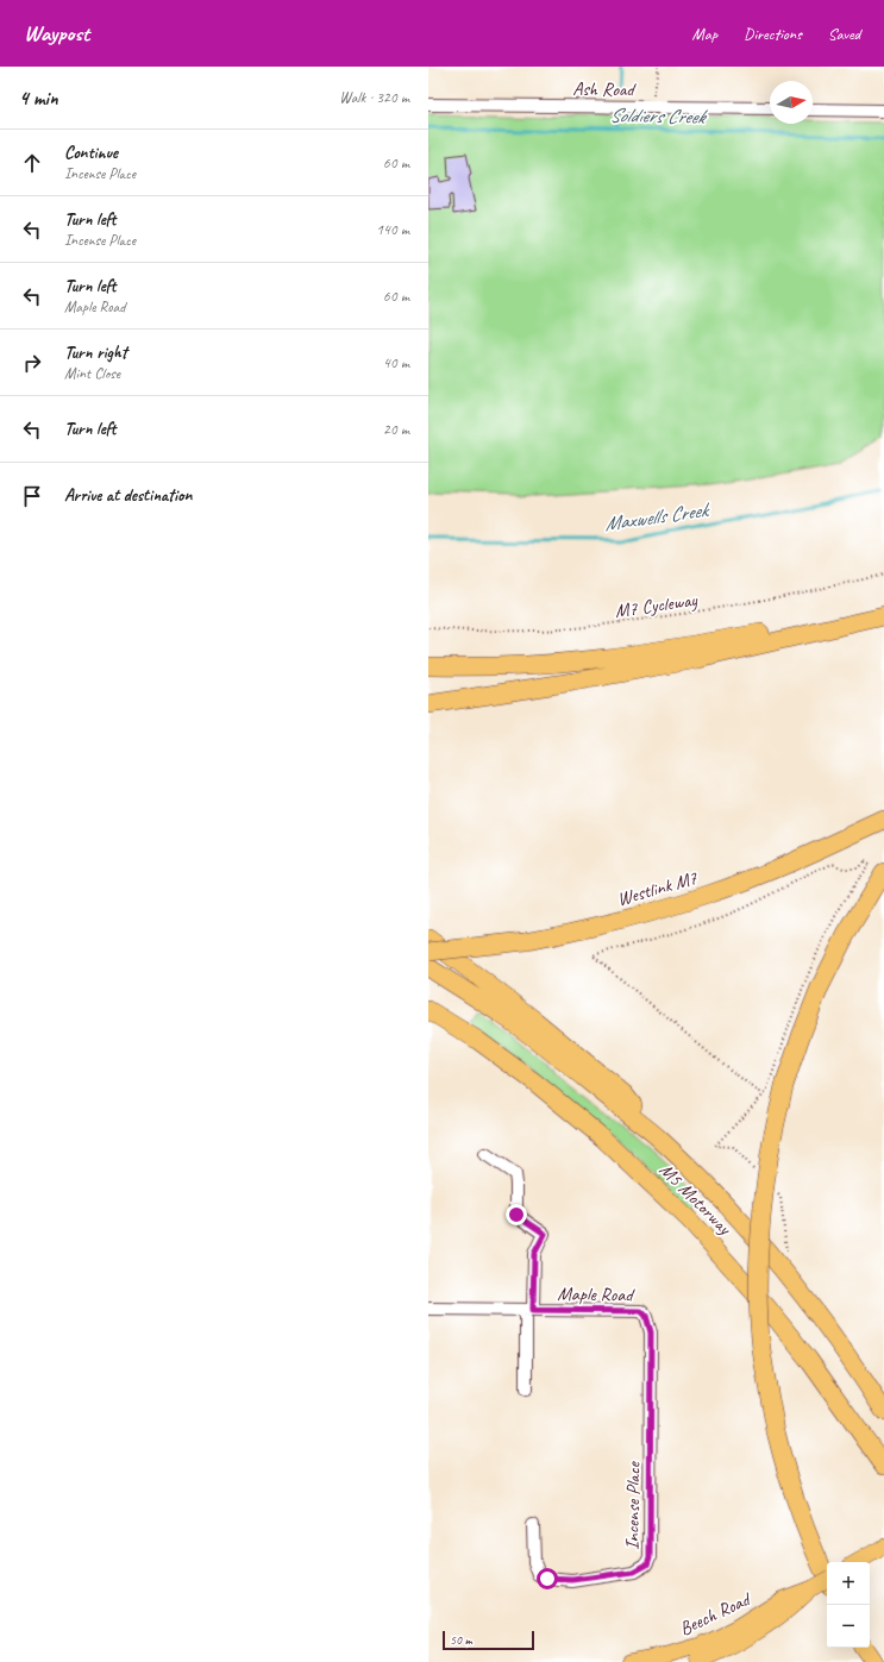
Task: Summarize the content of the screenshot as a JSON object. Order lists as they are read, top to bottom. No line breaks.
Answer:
{"streets":{"highway":["Westlink M7","M5 Motorway"],"main road":["Beech Road"],"street":["Ash Road","Maple Road","Incense Place"],"path":["M7 Cycleway"]},"crossings":[["Maple Road","Incense Place"]],"water":["Soldiers Creek","Maxwells Creek"],"scale_bar":"50 m","north":"right","page":{"header":"Waypost","nav":["Map","Directions","Saved"],"heading":["4 min","Walk · 320 m"],"list":[["Continue","Incense Place","60 m"],["Turn left","Incense Place","140 m"],["Turn left","Maple Road","60 m"],["Turn right","Mint Close","40 m"],["Turn left","20 m"],"Arrive at destination"],"map_buttons":["+","−"],"scale":"50 m"}}
